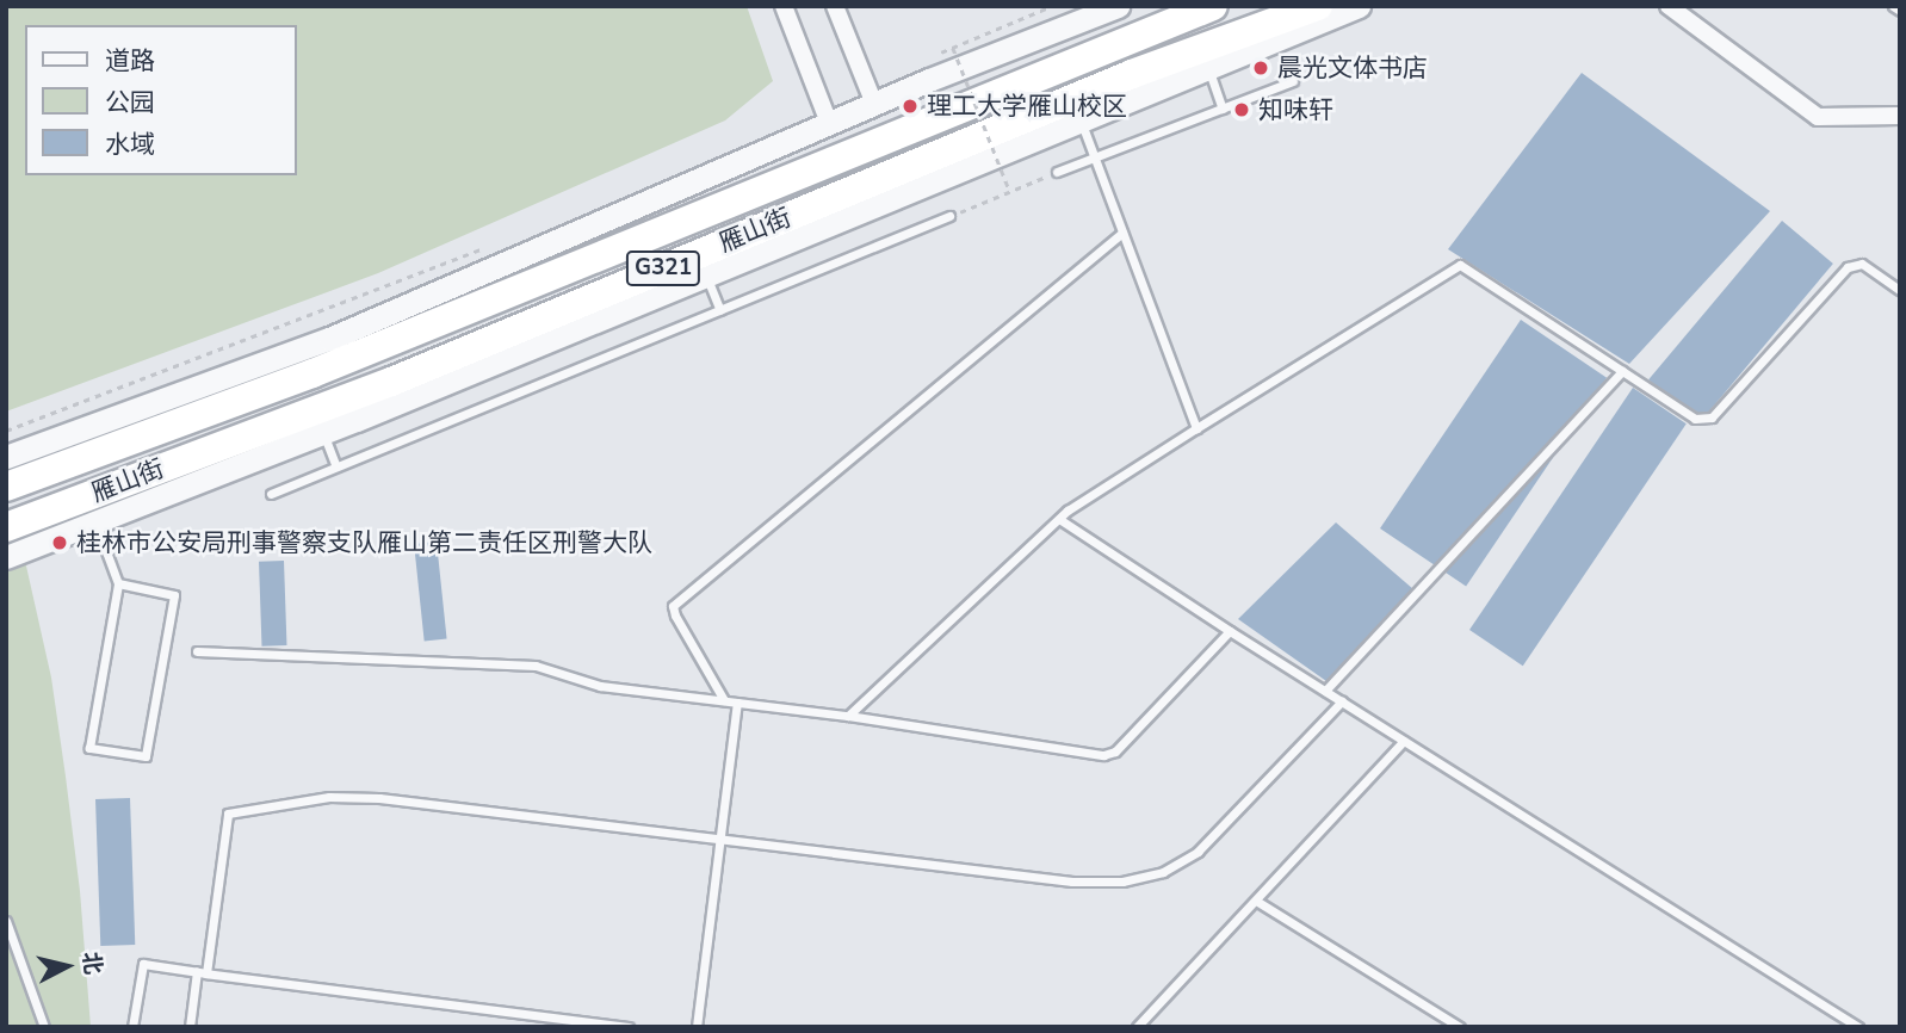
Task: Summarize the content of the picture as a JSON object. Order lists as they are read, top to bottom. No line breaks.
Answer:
{"streets":{"highway":["雁山街","G321"]},"places":["晨光文体书店","理工大学雁山校区","知味轩","桂林市公安局刑事警察支队雁山第二责任区刑警大队"],"legend":["道路","公园","水域"],"north":"right"}
